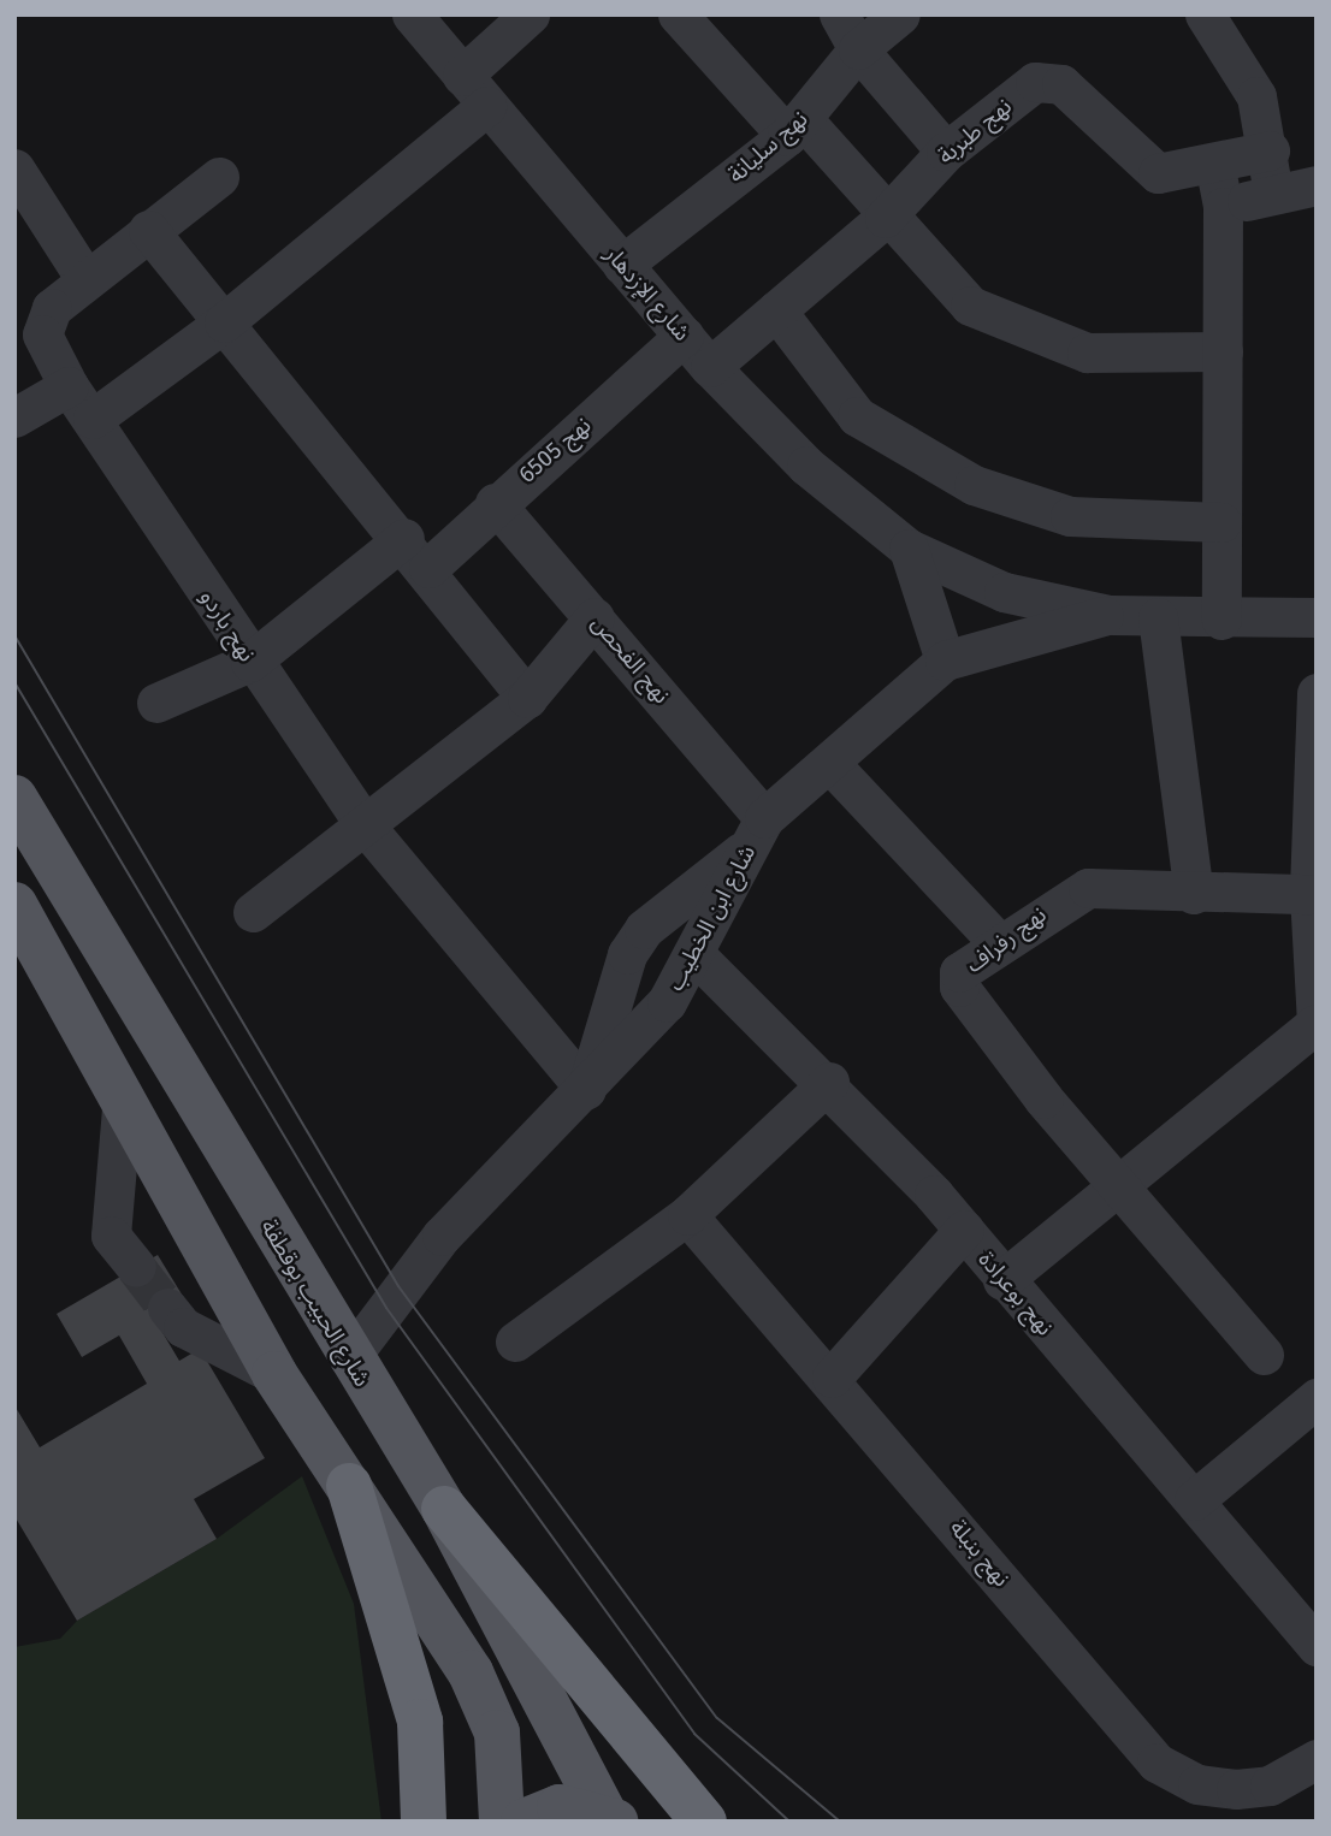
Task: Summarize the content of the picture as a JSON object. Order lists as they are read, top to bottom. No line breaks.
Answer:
{"streets":{"main road":["شارع الحبيب بوقطفة"],"street":["نهج طبربة","نهج سليانة","شارع الإزدهار","نهج 6505","نهج باردو","نهج الفحص","شارع ابن الخطيب","نهج رفراف","نهج بوعرادة","نهج بنبلة"]},"crossings":[["نهج طبربة","شارع الإزدهار"],["نهج سليانة","شارع الإزدهار"],["شارع الإزدهار","نهج 6505"],["شارع الإزدهار","شارع ابن الخطيب"],["نهج 6505","نهج باردو"],["نهج 6505","نهج الفحص"],["نهج باردو","شارع ابن الخطيب"],["نهج الفحص","شارع ابن الخطيب"],["شارع ابن الخطيب","نهج بوعرادة"],["شارع ابن الخطيب","شارع الحبيب بوقطفة"]]}
